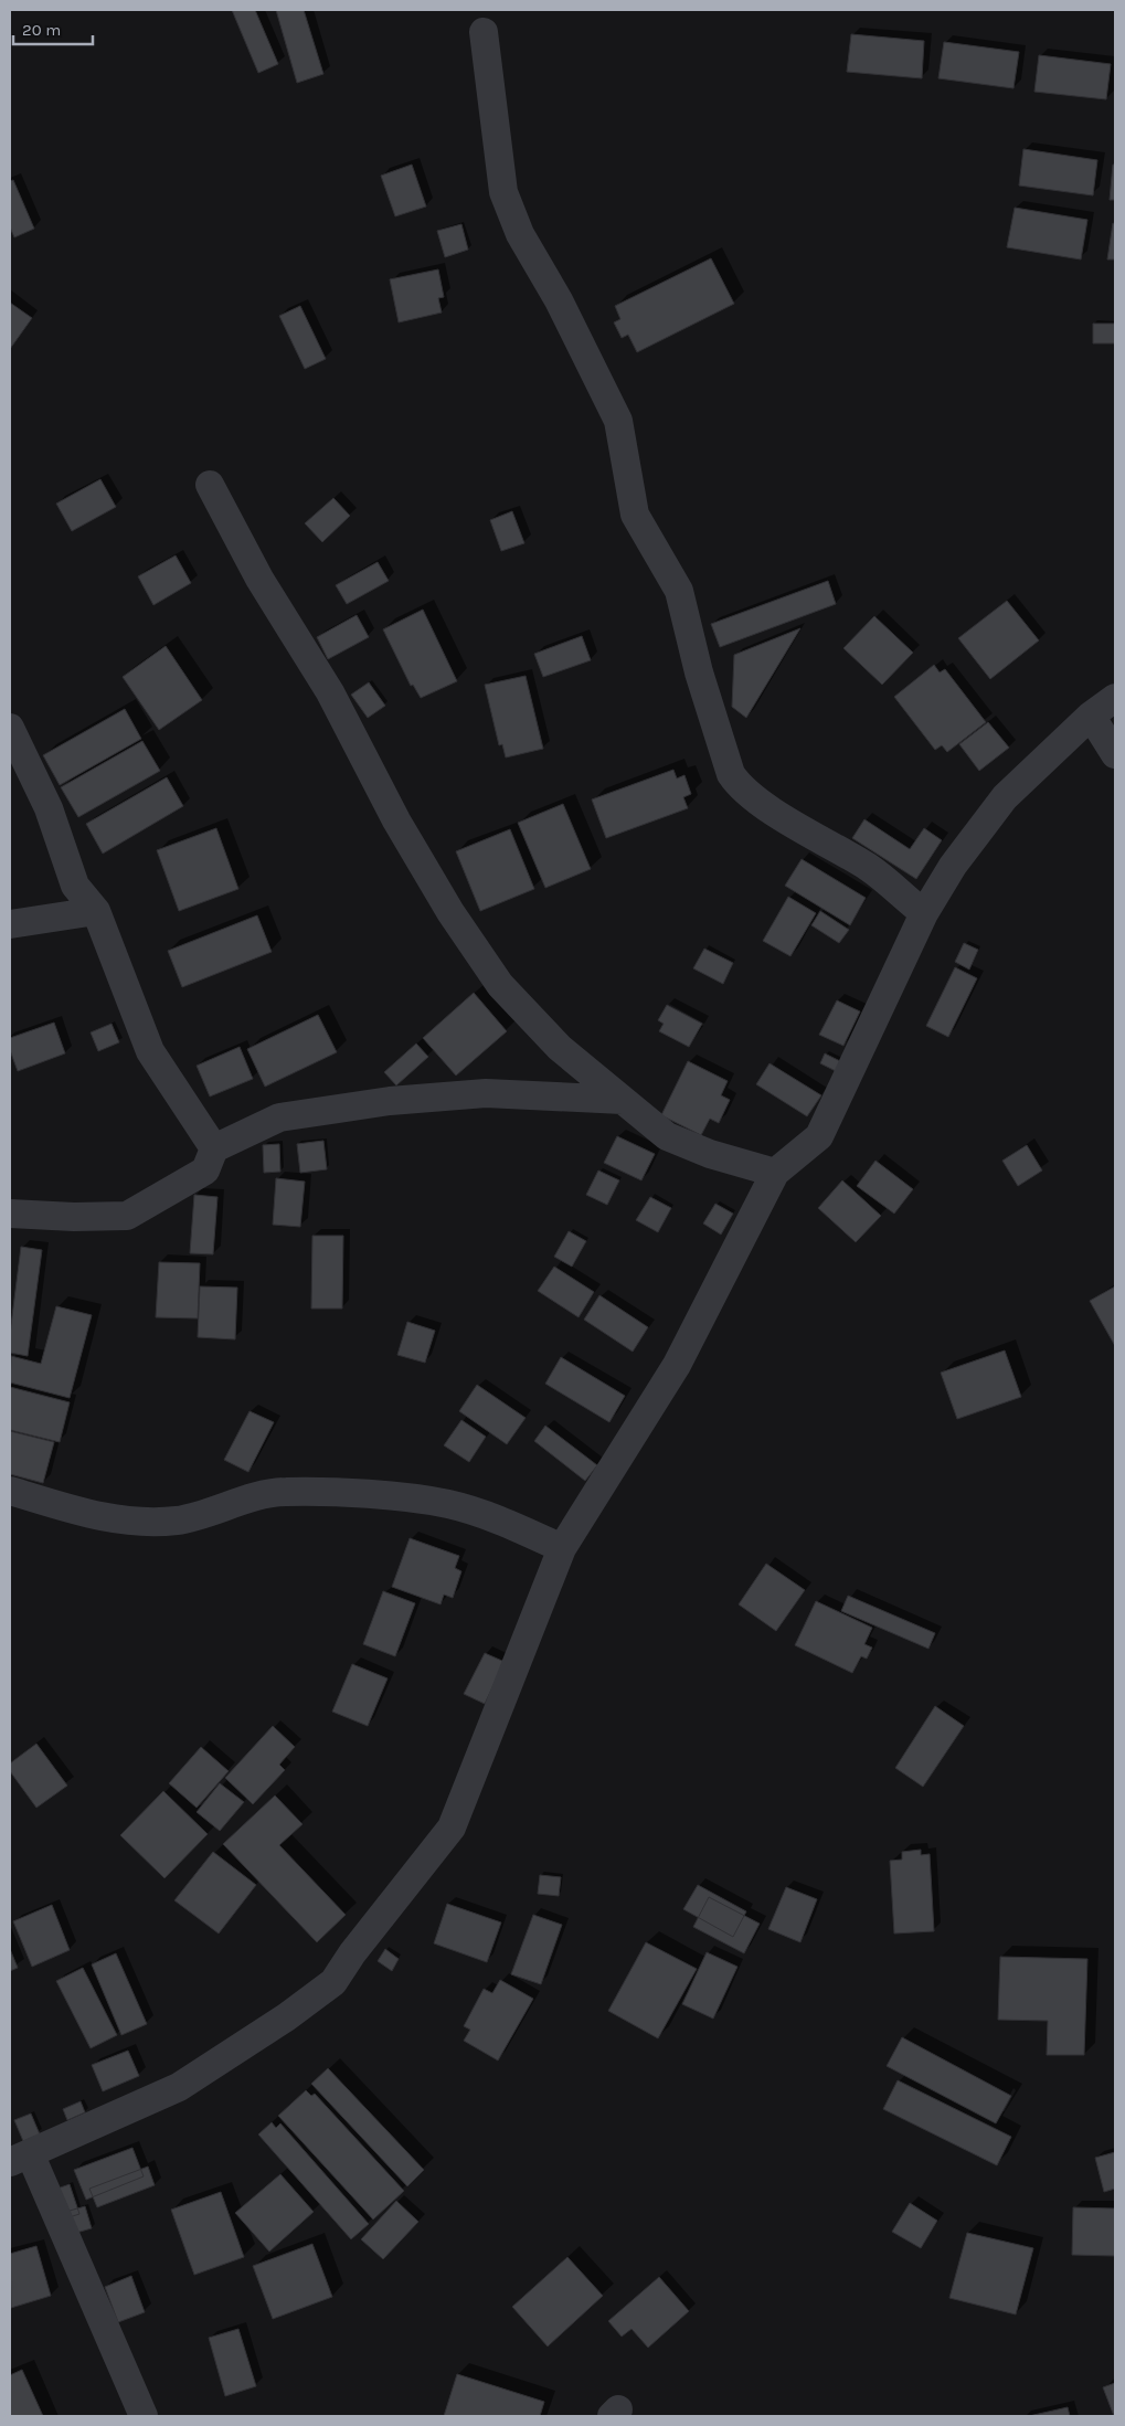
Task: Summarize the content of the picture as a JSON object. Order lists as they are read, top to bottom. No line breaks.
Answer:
{"scale_bar":"20 m"}
